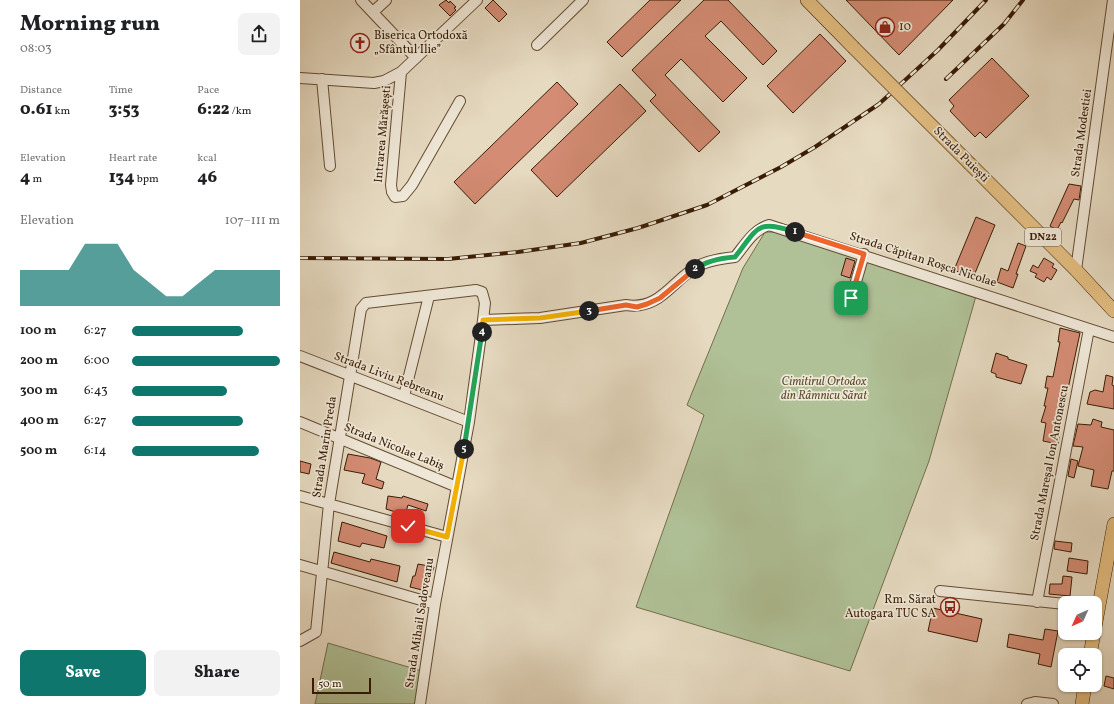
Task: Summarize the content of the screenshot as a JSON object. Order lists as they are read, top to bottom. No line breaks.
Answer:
{"streets":{"main road":["Strada Puiești","DN22"],"street":["Strada Modestiei","Intrarea Mărășești","Strada Căpitan Roșca Nicolae","Strada Liviu Rebreanu","Strada Marin Preda","Strada Nicolae Labiș","Strada Mareșal Ion Antonescu","Strada Mihail Sadoveanu"]},"crossings":[["Strada Modestiei","Strada Puiești"],["Strada Căpitan Roșca Nicolae","Strada Mareșal Ion Antonescu"],["Strada Căpitan Roșca Nicolae","Strada Mihail Sadoveanu"],["Strada Liviu Rebreanu","Strada Marin Preda"],["Strada Liviu Rebreanu","Strada Mihail Sadoveanu"],["Strada Marin Preda","Strada Nicolae Labiș"],["Strada Marin Preda","Strada Mihail Sadoveanu"],["Strada Nicolae Labiș","Strada Mihail Sadoveanu"]],"parks":["Cimitirul Ortodox din Râmnicu Sărat"],"places":{"shop":["10"],"church":["Biserica Ortodoxă „Sfântul Ilie”"],"bus stop":["Rm. Sărat Autogara TUC SA"]},"scale_bar":"50 m","north":"bottom left","page":{"heading":["Morning run","08:03"],"stats":[["Distance","0.61 km"],["Time","3:53"],["Pace","6:22 /km"],["Elevation","4 m"],["Heart rate","134 bpm"],["kcal","46"]],"chart":["Elevation","107–111 m"],"pins":["1","2","3","4","5"],"list":[{"name":"100 m","note":"6:27"},{"name":"200 m","note":"6:00"},{"name":"300 m","note":"6:43"},{"name":"400 m","note":"6:27"},{"name":"500 m","note":"6:14"}],"buttons":["Save","Share"],"scale":"50 m"}}
